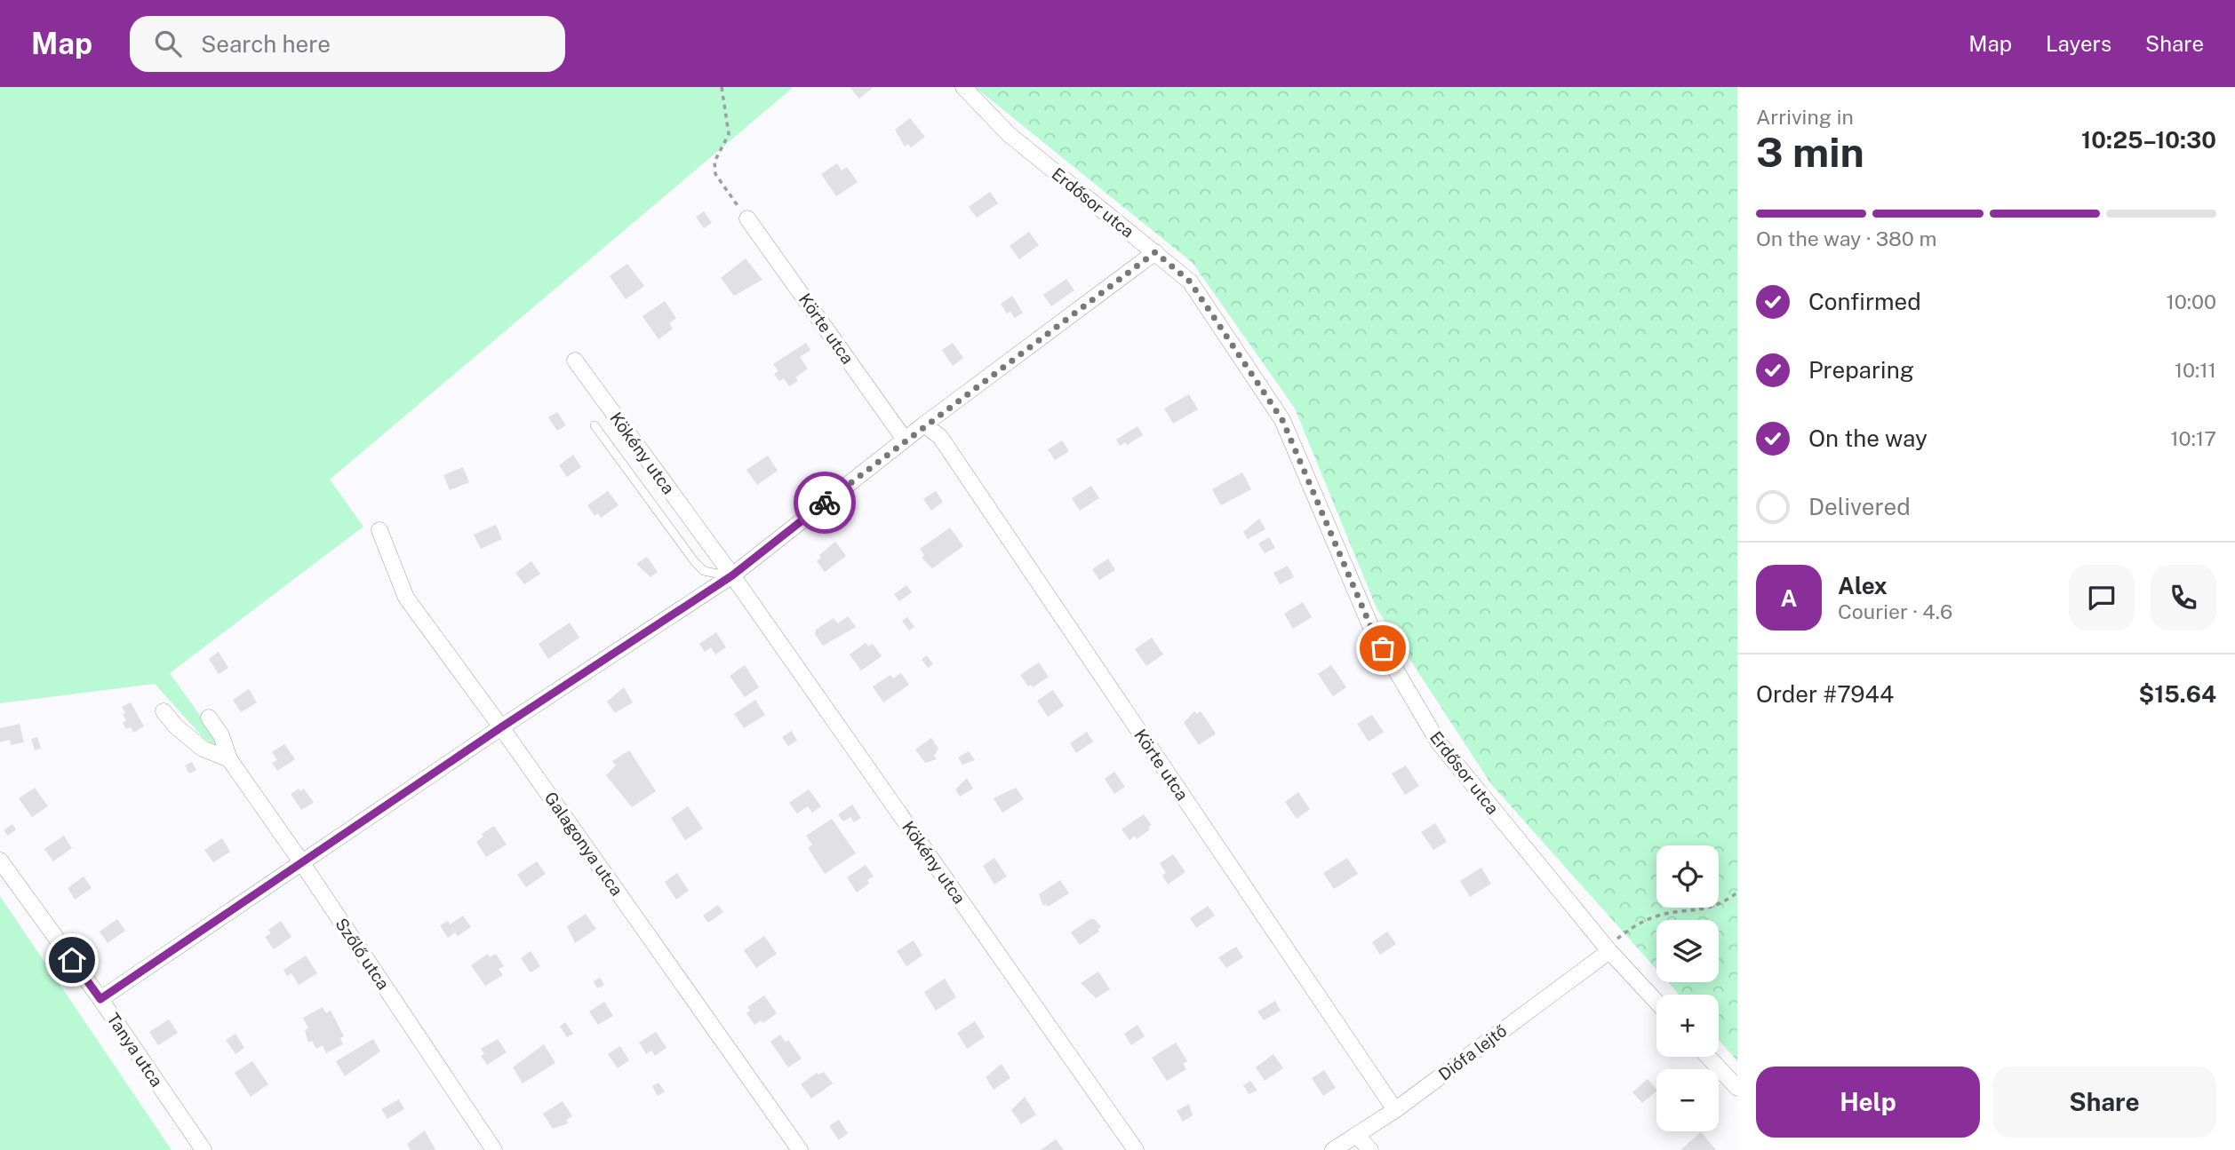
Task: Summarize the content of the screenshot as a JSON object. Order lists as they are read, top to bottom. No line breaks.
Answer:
{"streets":{"street":["Erdősor utca","Körte utca","Kökény utca","Galagonya utca","Szőlő utca","Tanya utca","Diófa lejtő"]},"crossings":[["Erdősor utca","Diófa lejtő"],["Körte utca","Diófa lejtő"]],"page":{"header":"Map","search":"Search here","nav":["Map","Layers","Share"],"heading":["3 min","Arriving in","10:25–10:30"],"panel":["Alex","Courier · 4.6","Order #7944","$15.64"],"bar":"On the way · 380 m","list":[["Confirmed","10:00"],["Preparing","10:11"],["On the way","10:17"],"Delivered"],"round":"A","map_buttons":["+","−"],"buttons":["Help","Share"]}}
